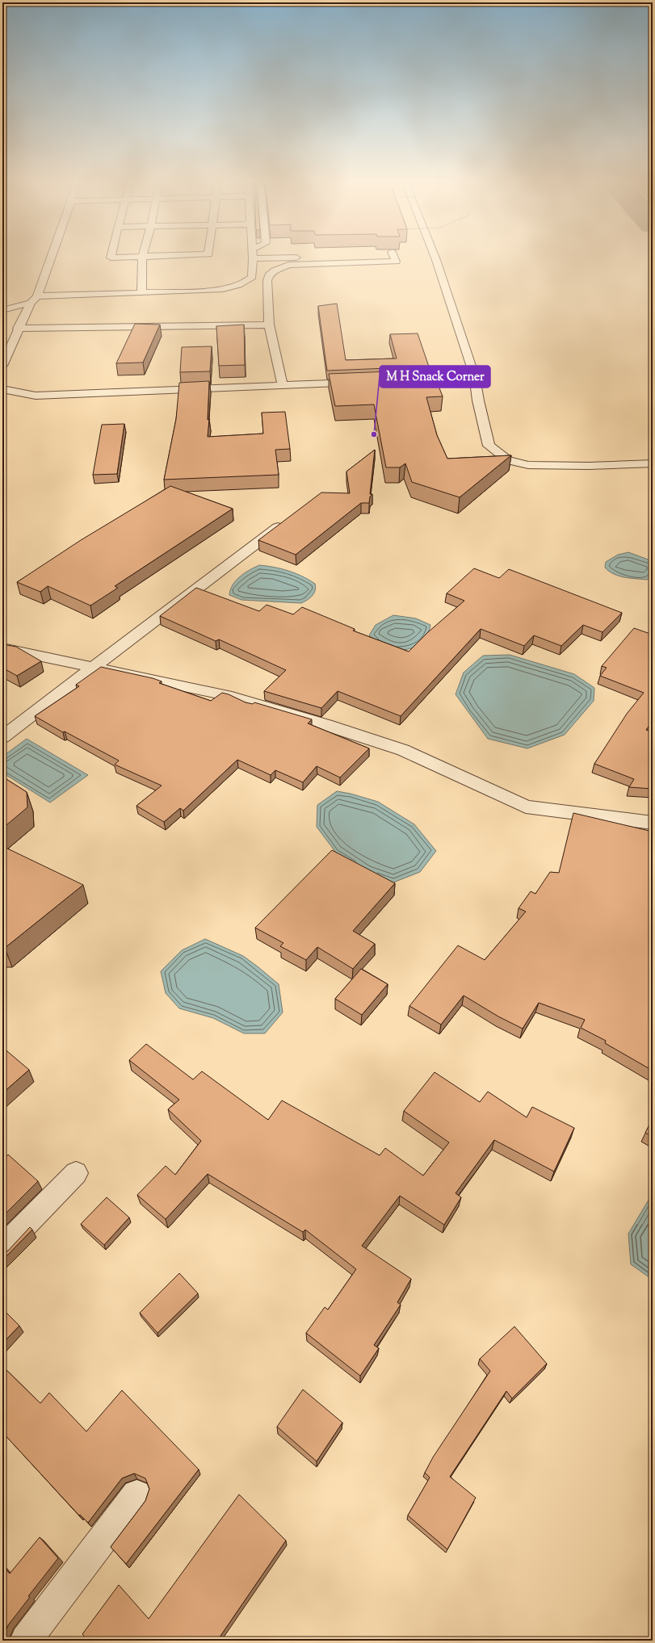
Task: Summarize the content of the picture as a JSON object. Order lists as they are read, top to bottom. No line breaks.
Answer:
{"places":["M H Snack Corner"]}
